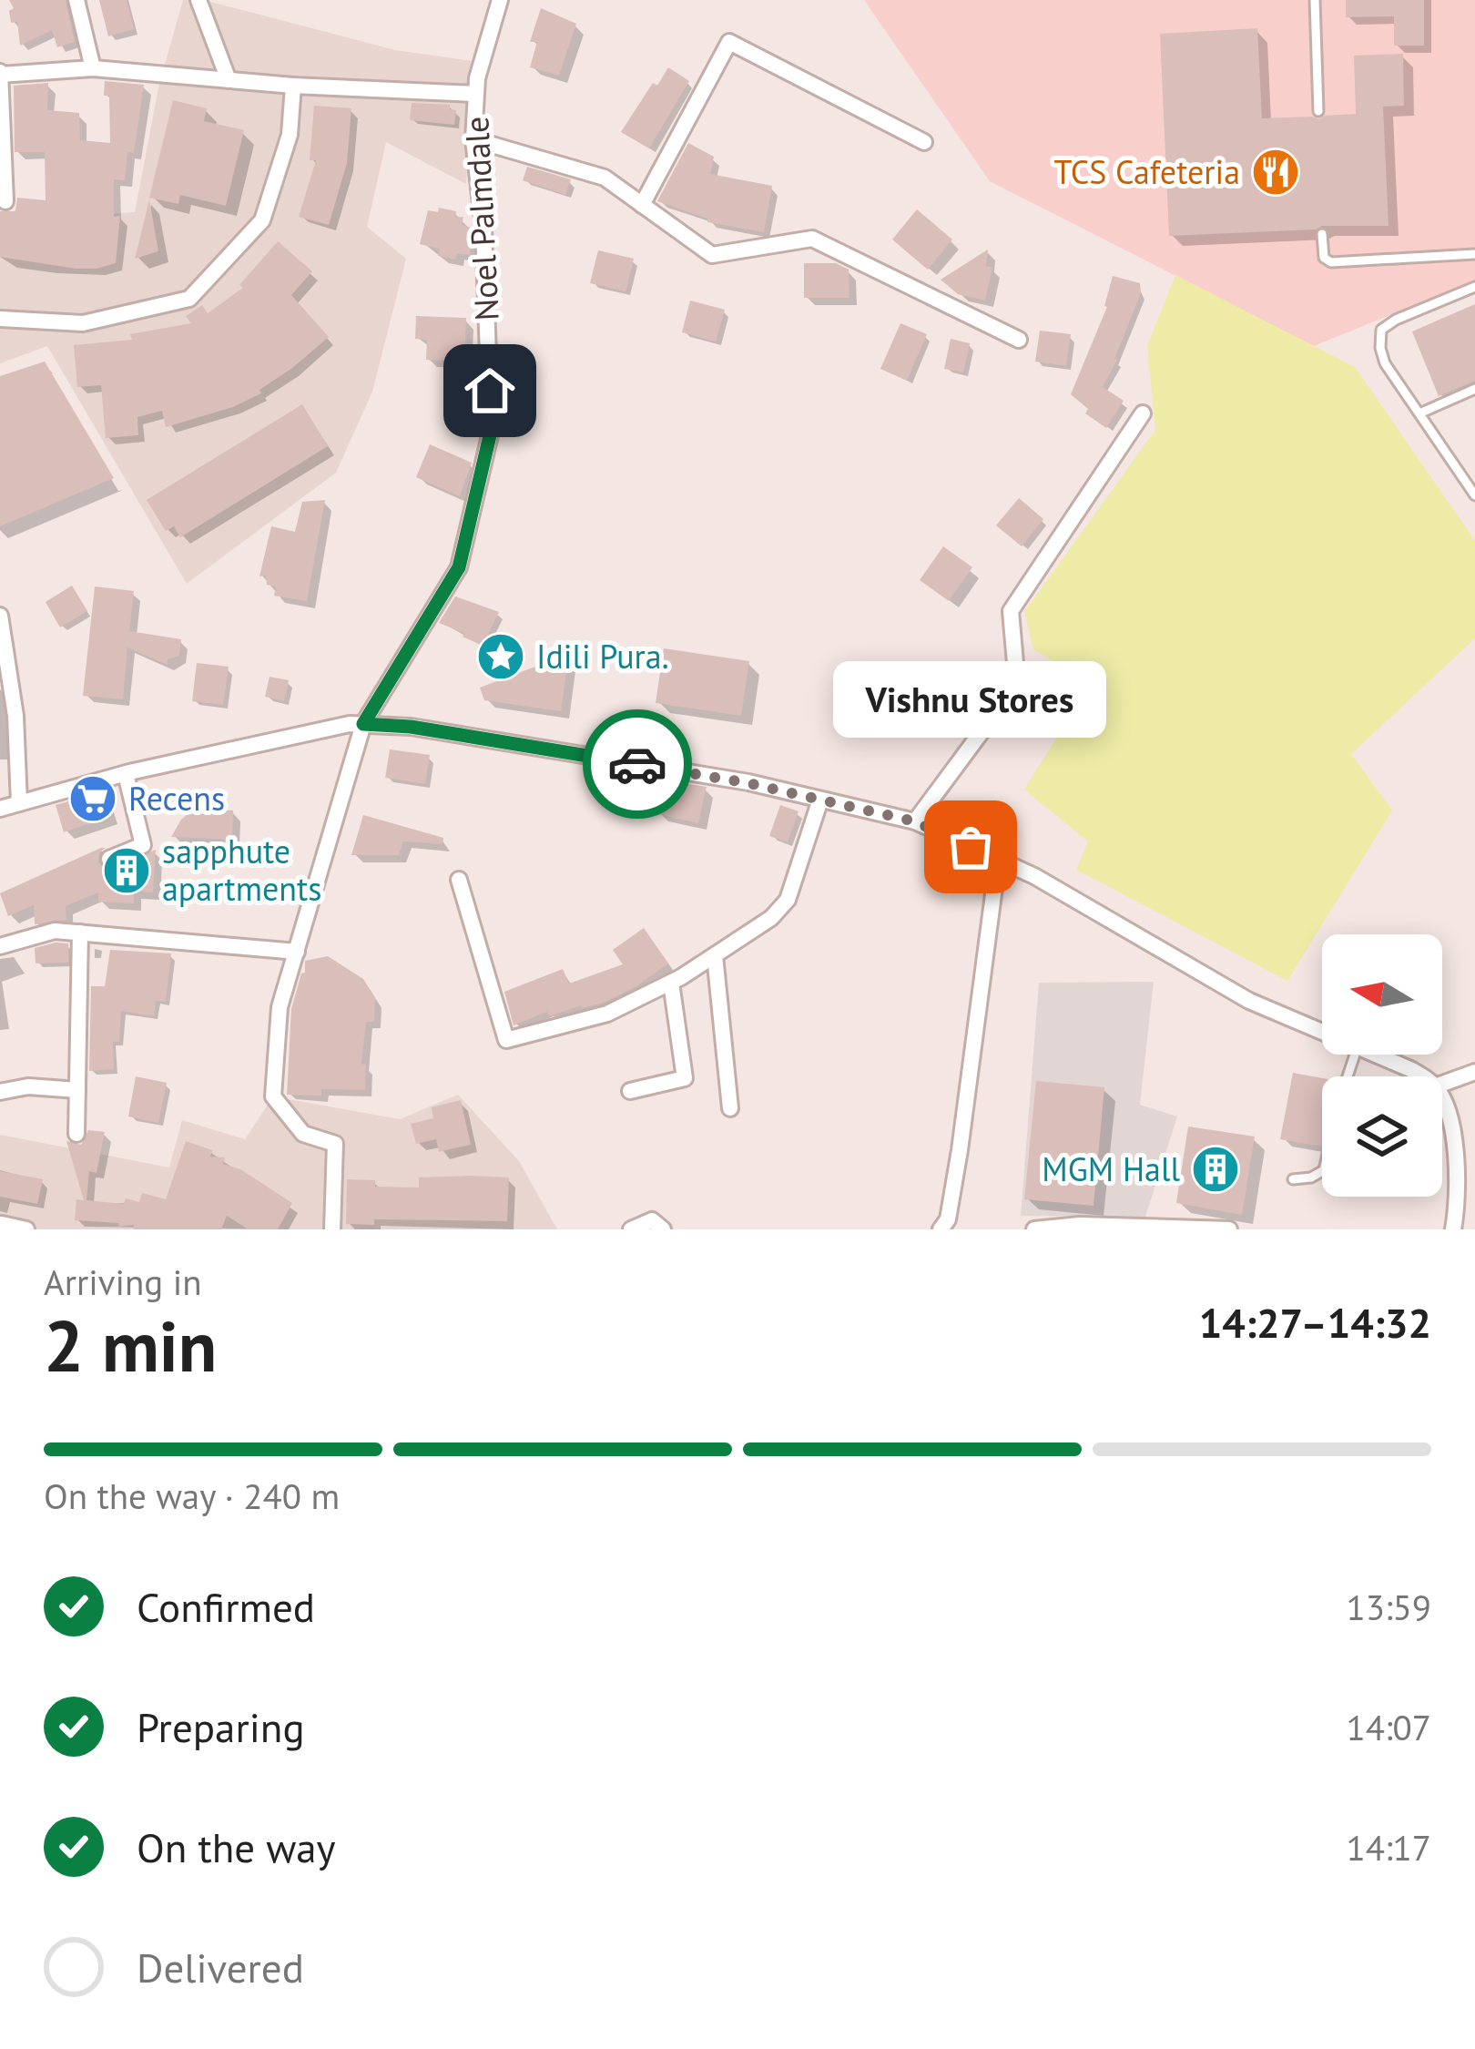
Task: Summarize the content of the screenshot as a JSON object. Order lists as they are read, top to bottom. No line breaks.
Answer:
{"streets":{"street":["Noel Palmdale"]},"places":{"restaurant":["TCS Cafeteria"],"place":["Idili Pura."],"supermarket":["Recens"],"other":["Vishnu Stores"],"building":["sapphute apartments","MGM Hall"]},"north":"left","page":{"bubble":"Vishnu Stores","heading":["2 min","Arriving in","14:27–14:32"],"bar":"On the way · 240 m","list":[["Confirmed","13:59"],["Preparing","14:07"],["On the way","14:17"],"Delivered"]}}
